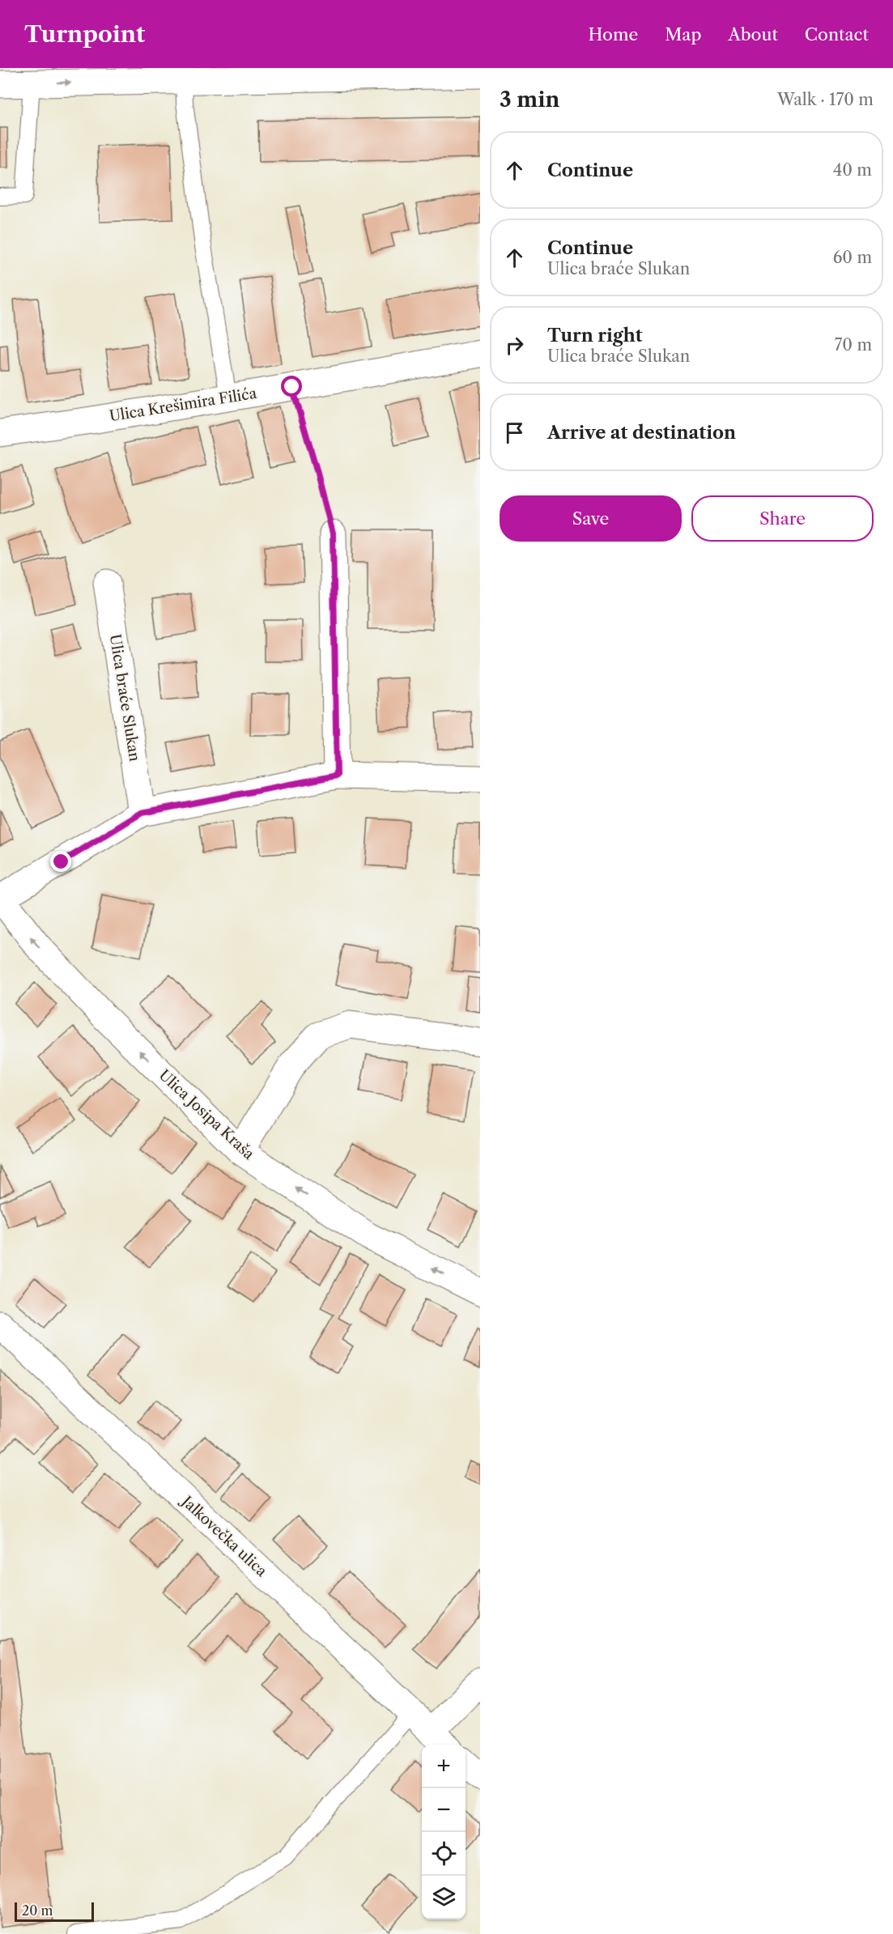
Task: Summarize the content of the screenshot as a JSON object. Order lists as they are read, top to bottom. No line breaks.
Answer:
{"streets":{"street":["Ulica Krešimira Filića","Ulica braće Slukan","Ulica Josipa Kraša","Jalkovečka ulica"]},"one_way":["Ulica Josipa Kraša"],"scale_bar":"20 m","page":{"header":"Turnpoint","nav":["Home","Map","About","Contact"],"heading":["3 min","Walk · 170 m"],"list":[["Continue","40 m"],["Continue","Ulica braće Slukan","60 m"],["Turn right","Ulica braće Slukan","70 m"],"Arrive at destination"],"buttons":["Save","Share"],"map_buttons":["+","−"],"scale":"20 m"}}
